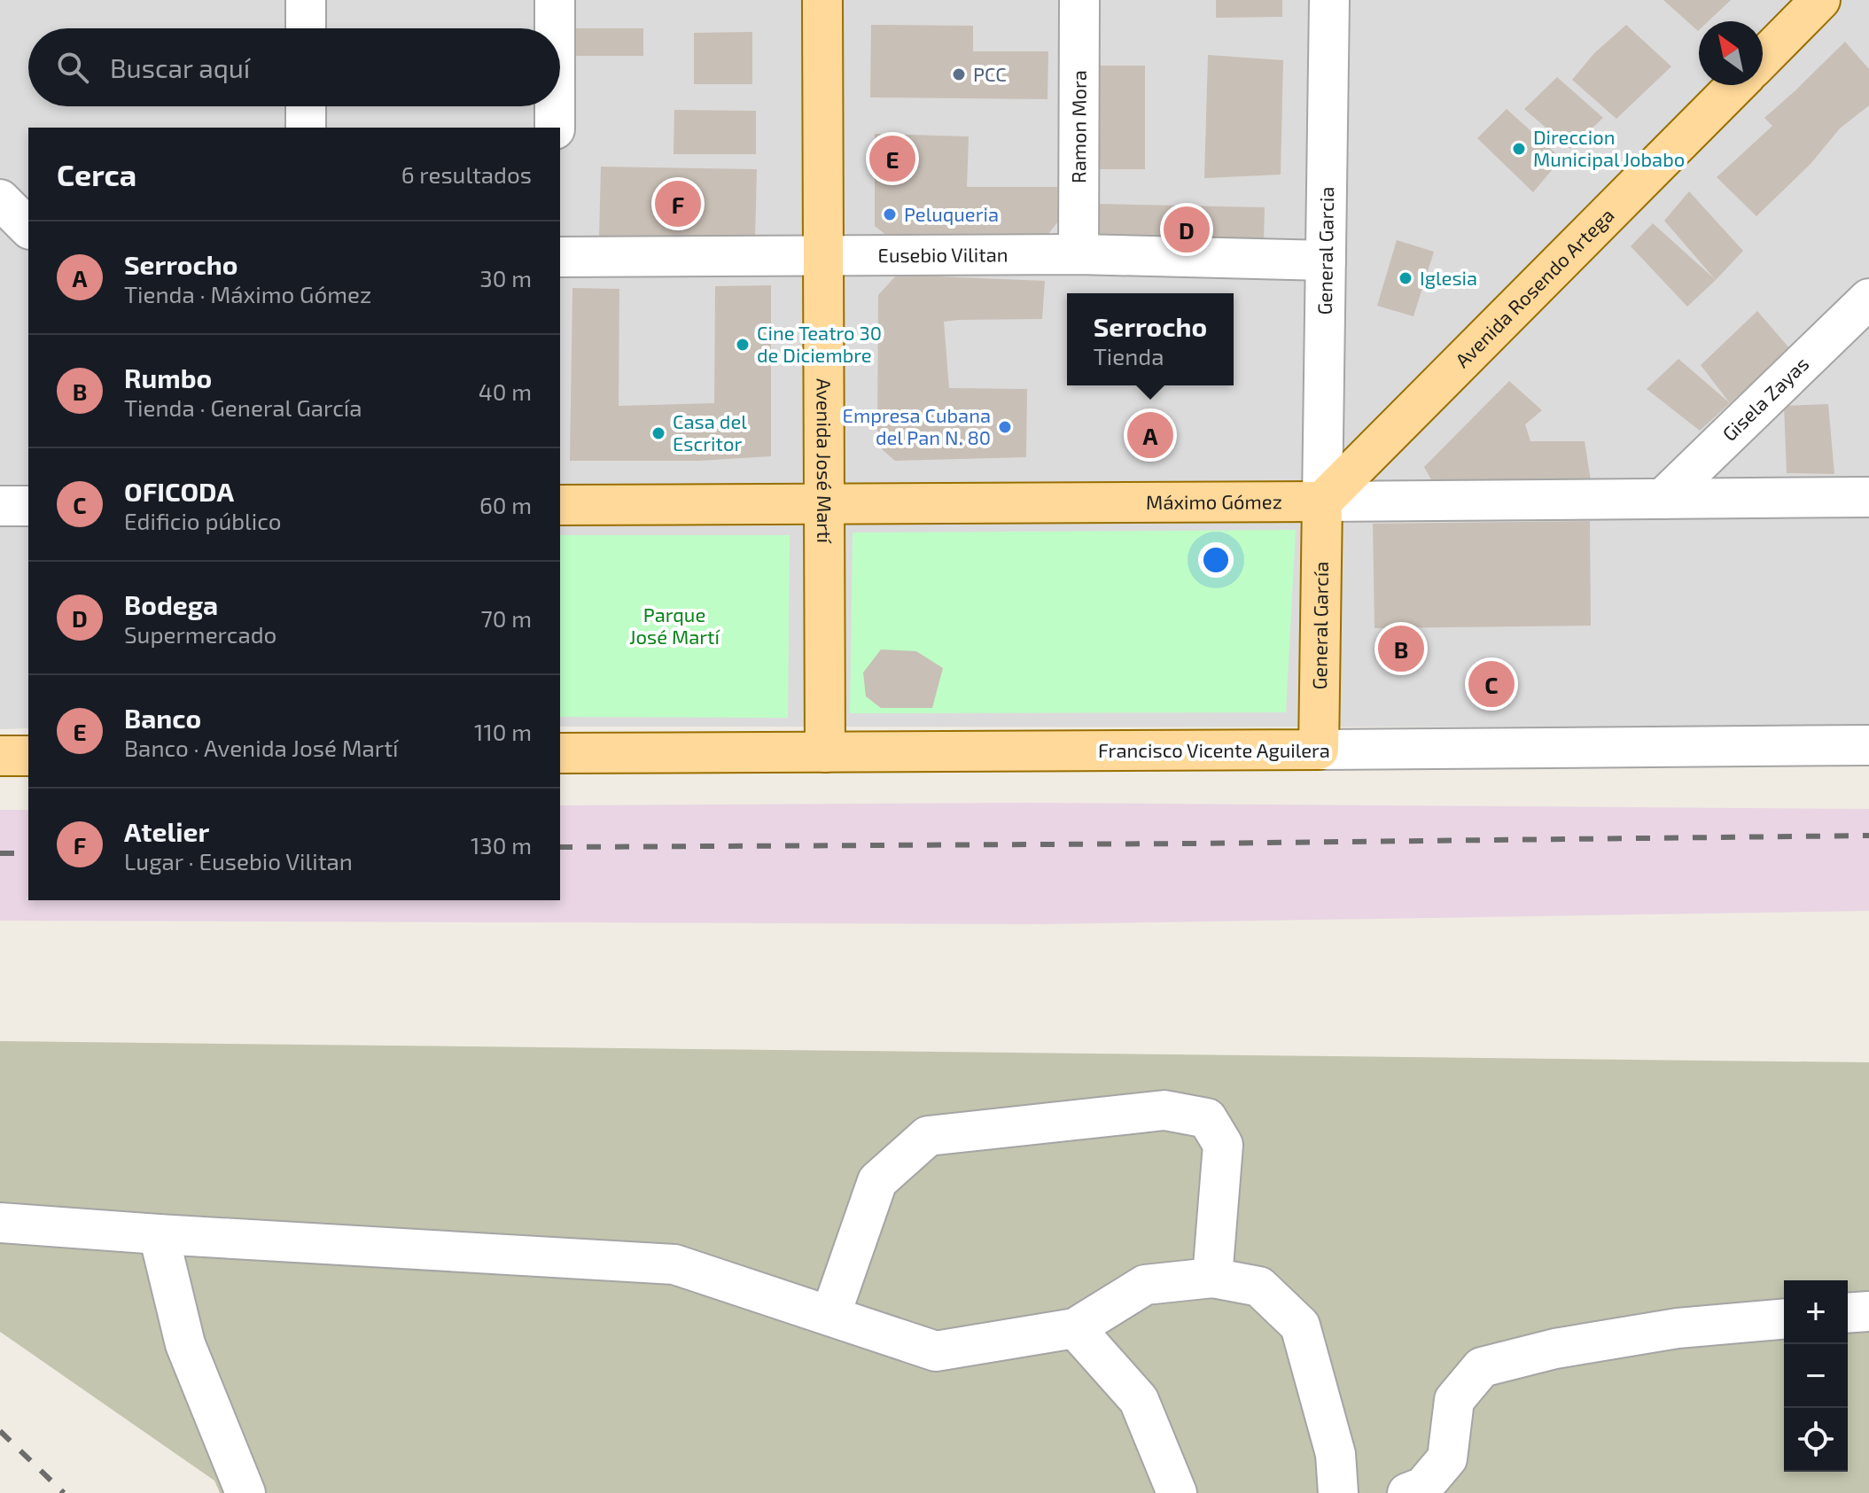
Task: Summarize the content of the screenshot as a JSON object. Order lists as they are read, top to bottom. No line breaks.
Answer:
{"streets":{"main road":["Avenida Rosendo Artega","Avenida José Martí","Máximo Gómez","General García","Francisco Vicente Aguilera"],"street":["Ramon Mora","General Garcia","Eusebio Vilitan","Gisela Zayas"]},"crossings":[["Ramon Mora","Eusebio Vilitan"],["General Garcia","Eusebio Vilitan"],["General Garcia","Avenida Rosendo Artega"],["General Garcia","Máximo Gómez"],["General Garcia","General García"],["Eusebio Vilitan","Avenida José Martí"],["Avenida Rosendo Artega","Máximo Gómez"],["Avenida Rosendo Artega","General García"],["Gisela Zayas","Máximo Gómez"],["Avenida José Martí","Máximo Gómez"],["Avenida José Martí","Francisco Vicente Aguilera"],["Máximo Gómez","General García"],["General García","Francisco Vicente Aguilera"]],"parks":["Parque José Martí"],"places":["PCC","Direccion Municipal Jobabo","Peluqueria","Iglesia","Cine Teatro 30 de Diciembre","Empresa Cubana del Pan N. 80","Casa del Escritor"],"north":"top left","page":{"search":"Buscar aquí","heading":["Cerca","6 resultados"],"pins":["E","F","D","A","B","C"],"list":[{"mark":"A","name":"Serrocho","note":"Tienda · Máximo Gómez","value":"30 m"},{"mark":"B","name":"Rumbo","note":"Tienda · General García","value":"40 m"},{"mark":"C","name":"OFICODA","note":"Edificio público","value":"60 m"},{"mark":"D","name":"Bodega","note":"Supermercado","value":"70 m"},{"mark":"E","name":"Banco","note":"Banco · Avenida José Martí","value":"110 m"},{"mark":"F","name":"Atelier","note":"Lugar · Eusebio Vilitan","value":"130 m"}],"popup":["Serrocho","Tienda"],"map_buttons":["+","−"]}}
